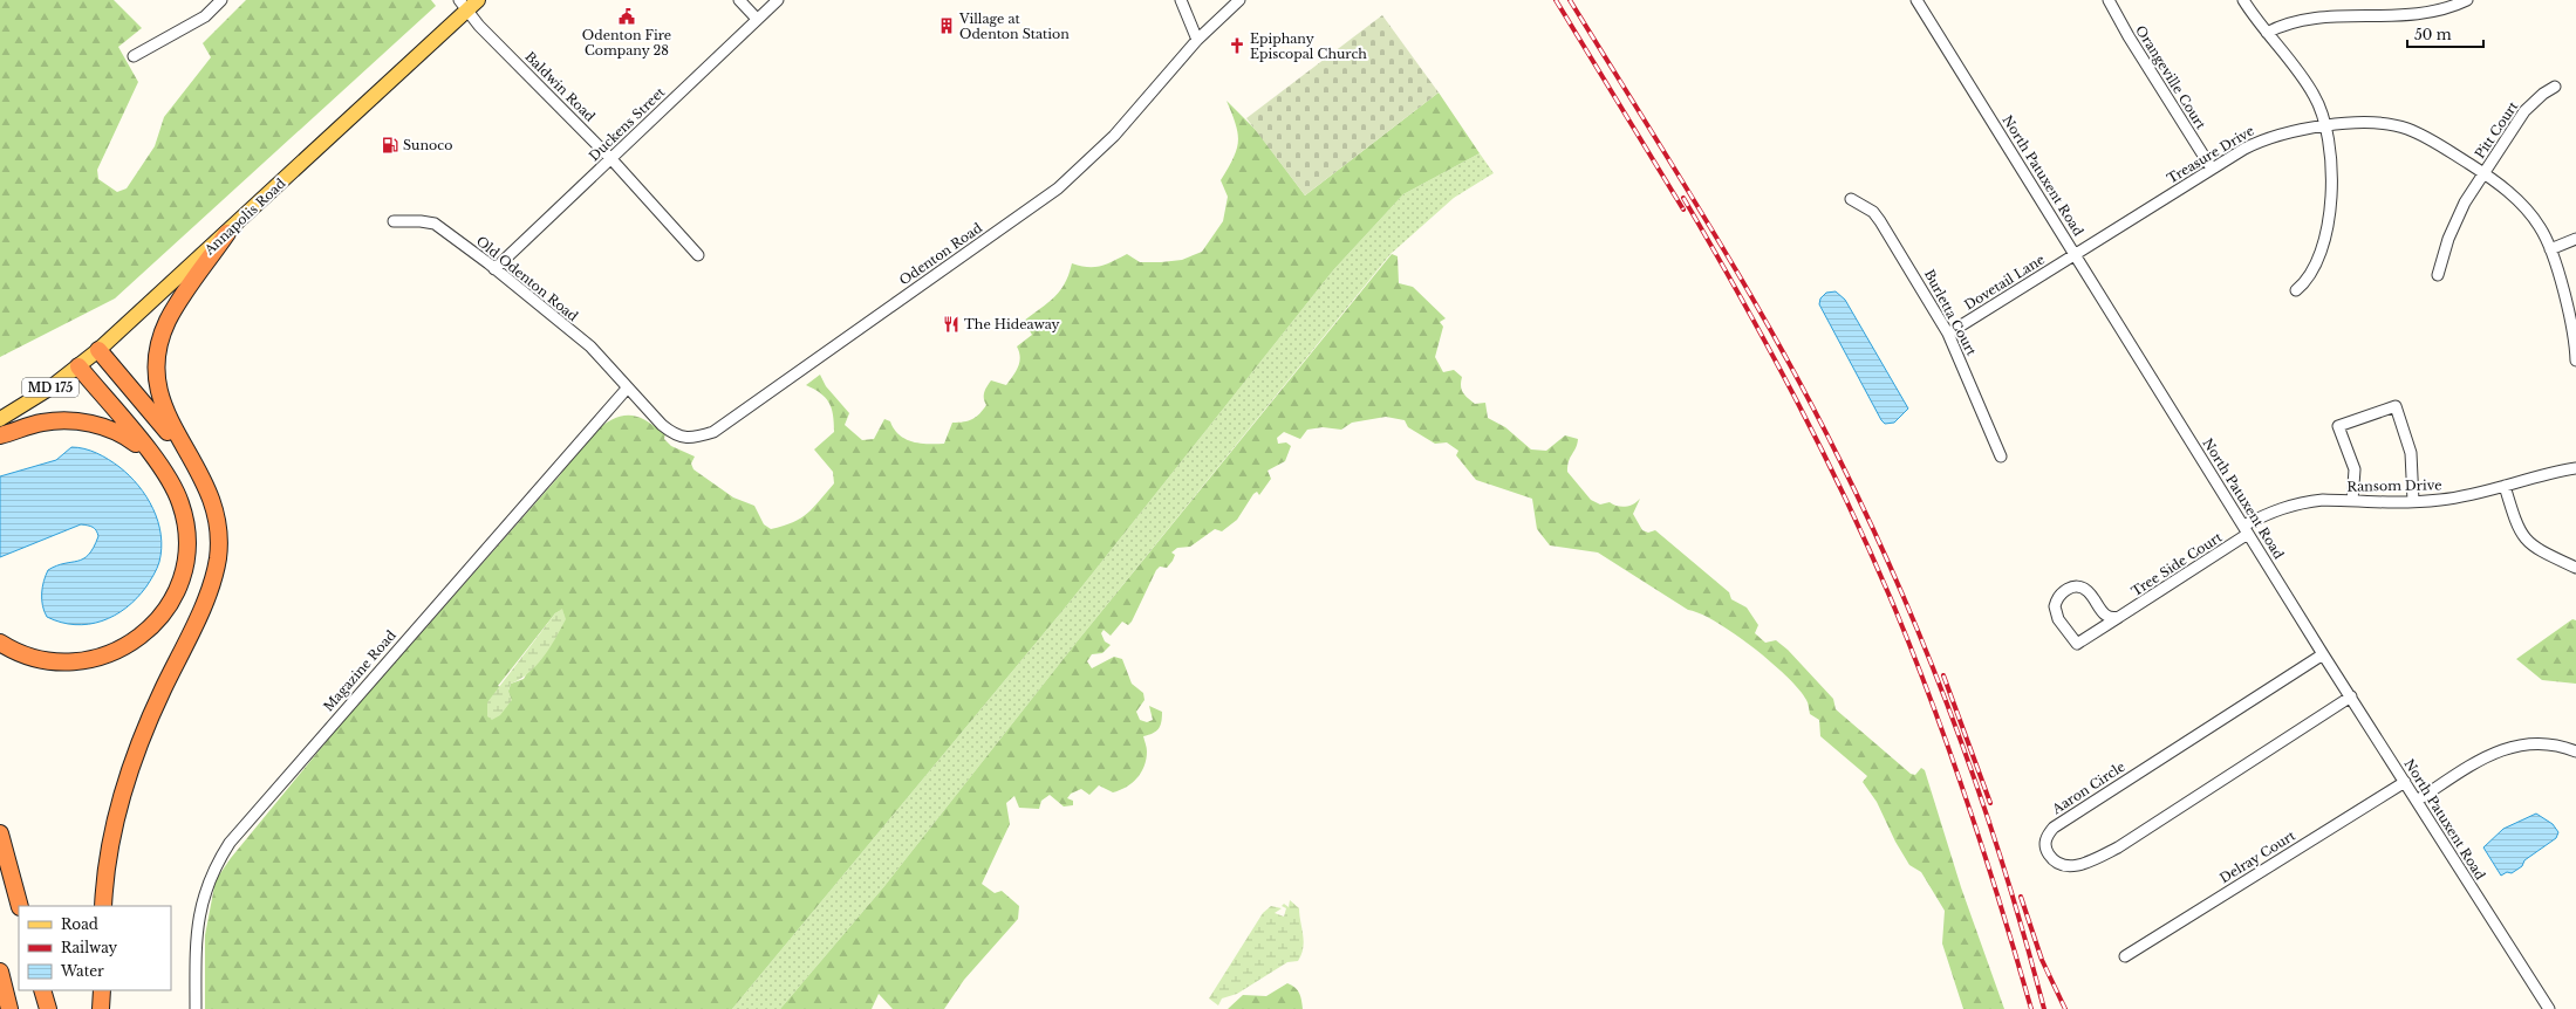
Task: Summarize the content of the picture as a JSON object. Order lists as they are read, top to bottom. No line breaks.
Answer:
{"streets":{"main road":["Annapolis Road","MD 175"],"street":["Orangeville Court","Baldwin Road","Duckens Street","Pitt Court","Treasure Drive","North Patuxent Road","Odenton Road","Old Odenton Road","Dovetail Lane","Burletta Court","Ransom Drive","Tree Side Court","Magazine Road","Aaron Circle","Delray Court"]},"crossings":[["Orangeville Court","Treasure Drive"],["Baldwin Road","Duckens Street"],["Baldwin Road","Annapolis Road"],["Duckens Street","Old Odenton Road"],["Pitt Court","Treasure Drive"],["Treasure Drive","North Patuxent Road"],["Treasure Drive","Dovetail Lane"],["North Patuxent Road","Dovetail Lane"],["North Patuxent Road","Ransom Drive"],["North Patuxent Road","Tree Side Court"],["North Patuxent Road","Aaron Circle"],["North Patuxent Road","Delray Court"],["Odenton Road","Old Odenton Road"],["Odenton Road","Magazine Road"],["Old Odenton Road","Magazine Road"],["Dovetail Lane","Burletta Court"],["Ransom Drive","Tree Side Court"]],"places":{"public building":["Odenton Fire Company 28"],"building":["Village at Odenton Station"],"church":["Epiphany Episcopal Church"],"fuel station":["Sunoco"],"restaurant":["The Hideaway"]},"legend":["Road","Railway","Water"],"scale_bar":"50 m"}
